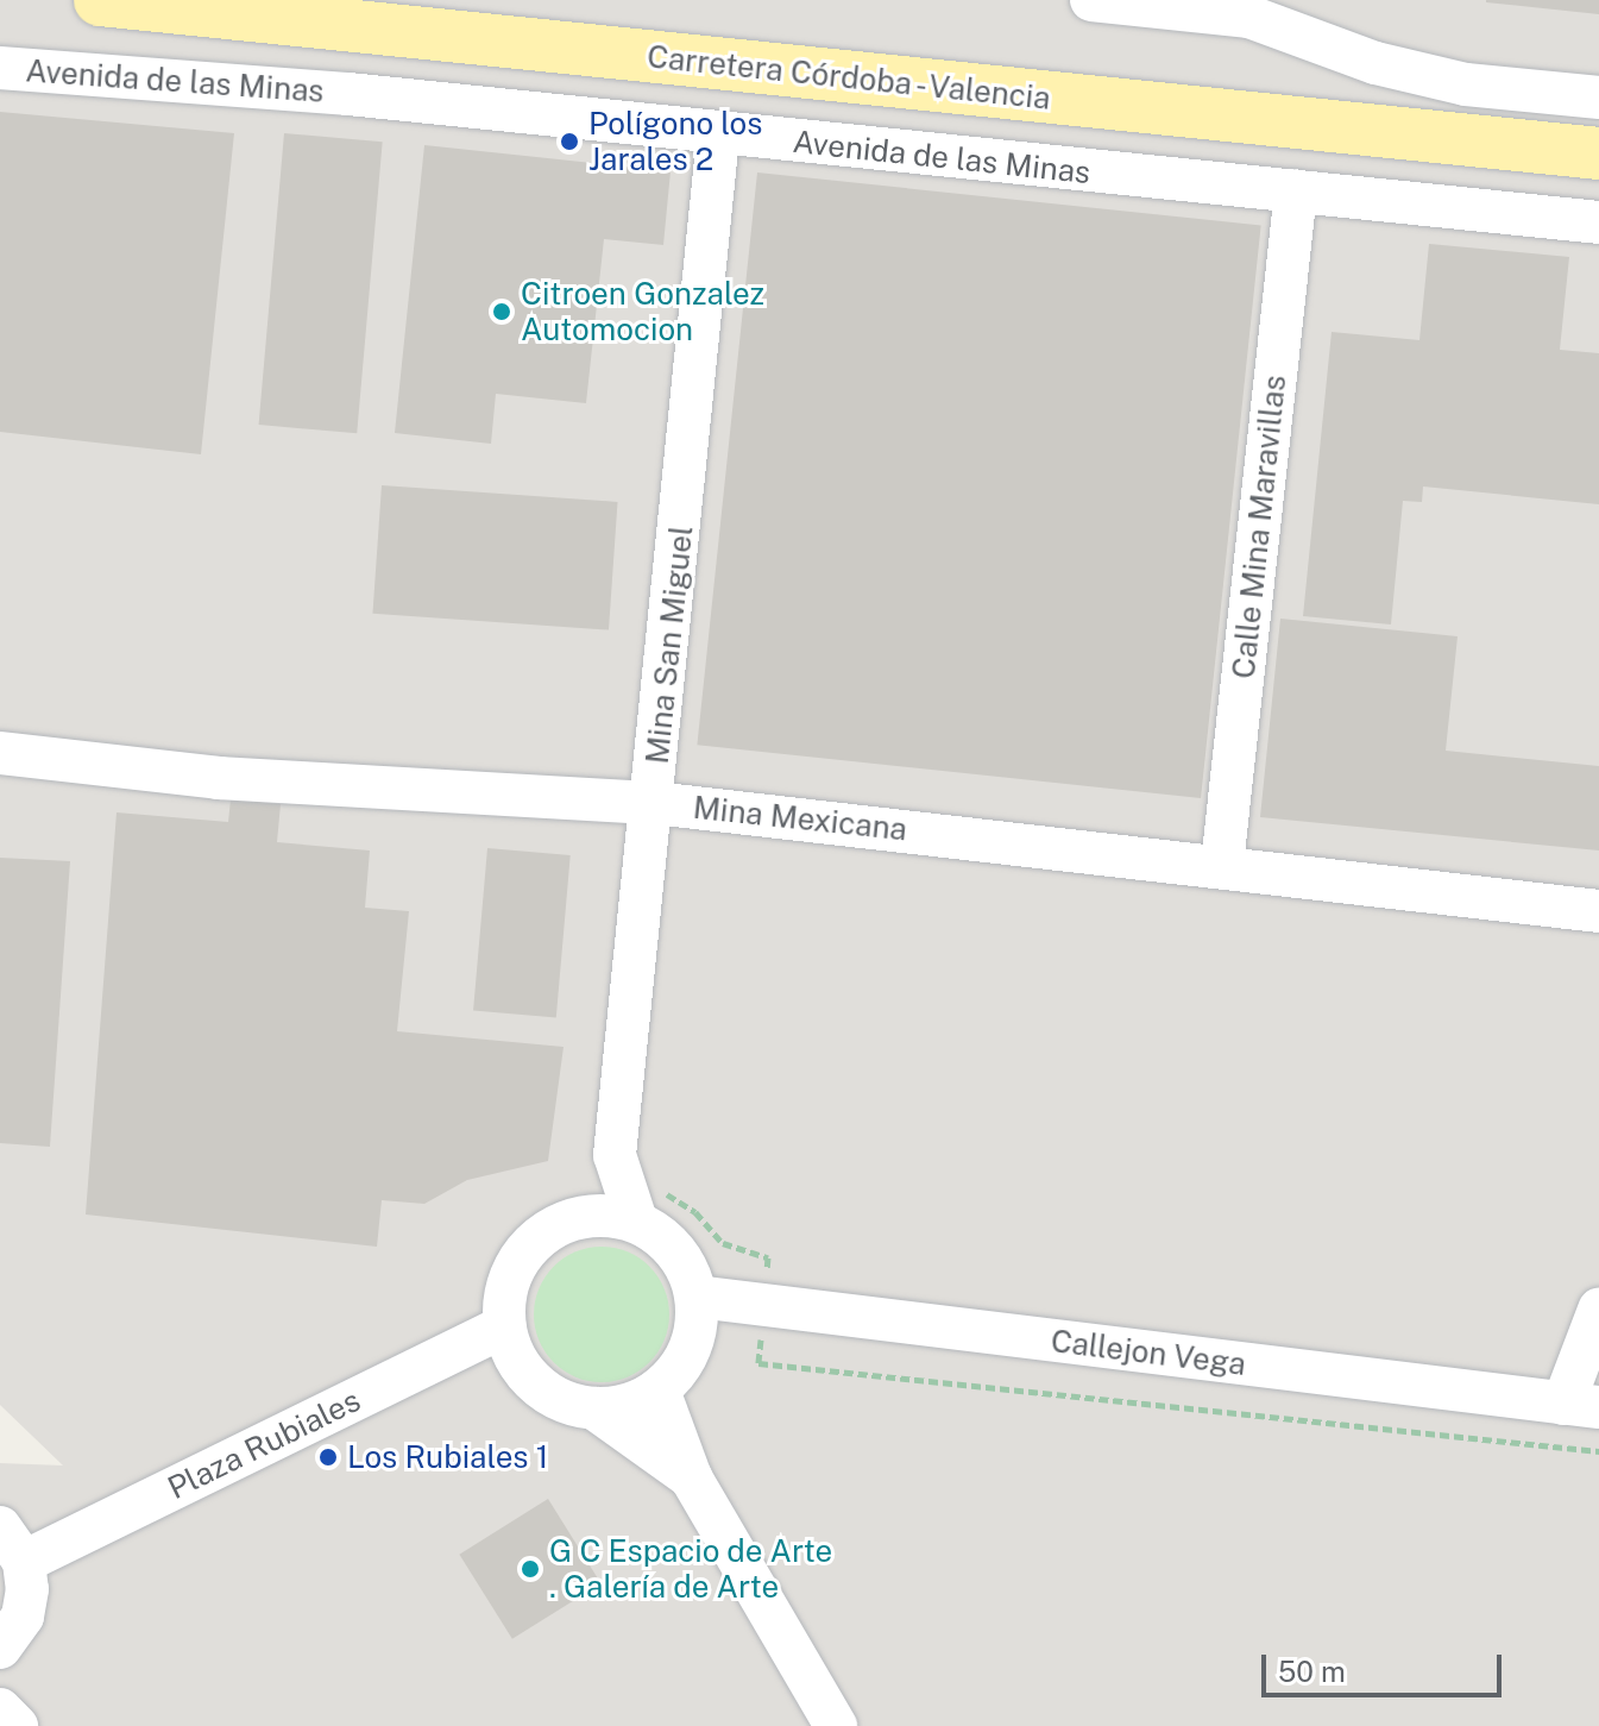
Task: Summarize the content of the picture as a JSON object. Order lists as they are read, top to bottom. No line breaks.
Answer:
{"streets":{"main road":["Carretera Córdoba - Valencia"],"street":["Avenida de las Minas","Calle Mina Maravillas","Mina San Miguel","Mina Mexicana","Callejon Vega","Plaza Rubiales"]},"crossings":[["Avenida de las Minas","Calle Mina Maravillas"],["Avenida de las Minas","Mina San Miguel"],["Calle Mina Maravillas","Mina Mexicana"],["Mina San Miguel","Mina Mexicana"],["Callejon Vega","Plaza Rubiales"]],"places":["Polígono los Jarales 2","Citroen Gonzalez Automocion","Los Rubiales 1","G C Espacio de Arte . Galería de Arte"],"scale_bar":"50 m"}
